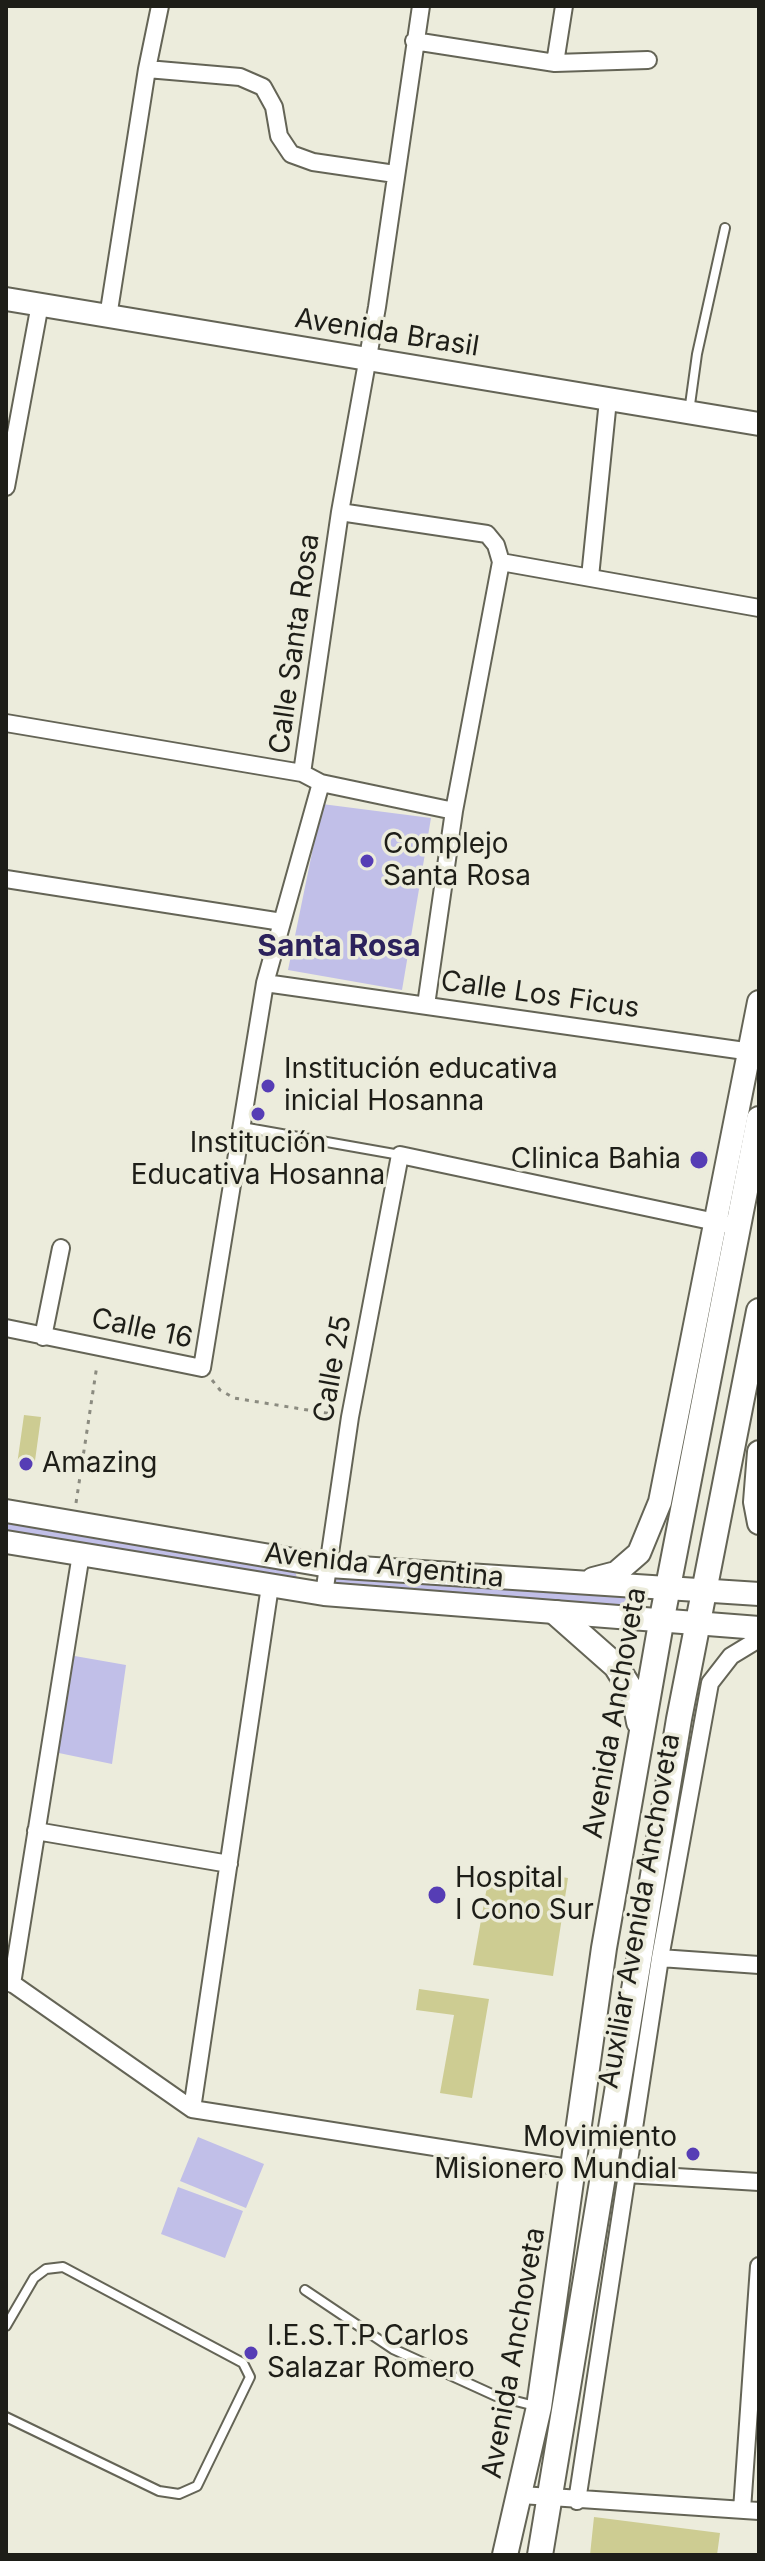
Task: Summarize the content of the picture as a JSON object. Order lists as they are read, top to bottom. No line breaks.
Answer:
{"streets":{"main road":["Avenida Brasil","Avenida Argentina","Avenida Anchoveta"],"street":["Calle Santa Rosa","Calle Los Ficus","Calle 16","Calle 25","Auxiliar Avenida Anchoveta"]},"crossings":[["Avenida Brasil","Calle Santa Rosa"],["Calle Santa Rosa","Calle Los Ficus"],["Calle Santa Rosa","Calle 16"],["Calle 16","Calle 25"],["Calle 25","Avenida Argentina"],["Avenida Argentina","Avenida Anchoveta"]],"districts":["Santa Rosa"],"places":["Complejo Santa Rosa","Institución educativa inicial Hosanna","Institución Educativa Hosanna","Clinica Bahia","Amazing","Hospital I Cono Sur","Movimiento Misionero Mundial","I.E.S.T.P Carlos Salazar Romero"]}
